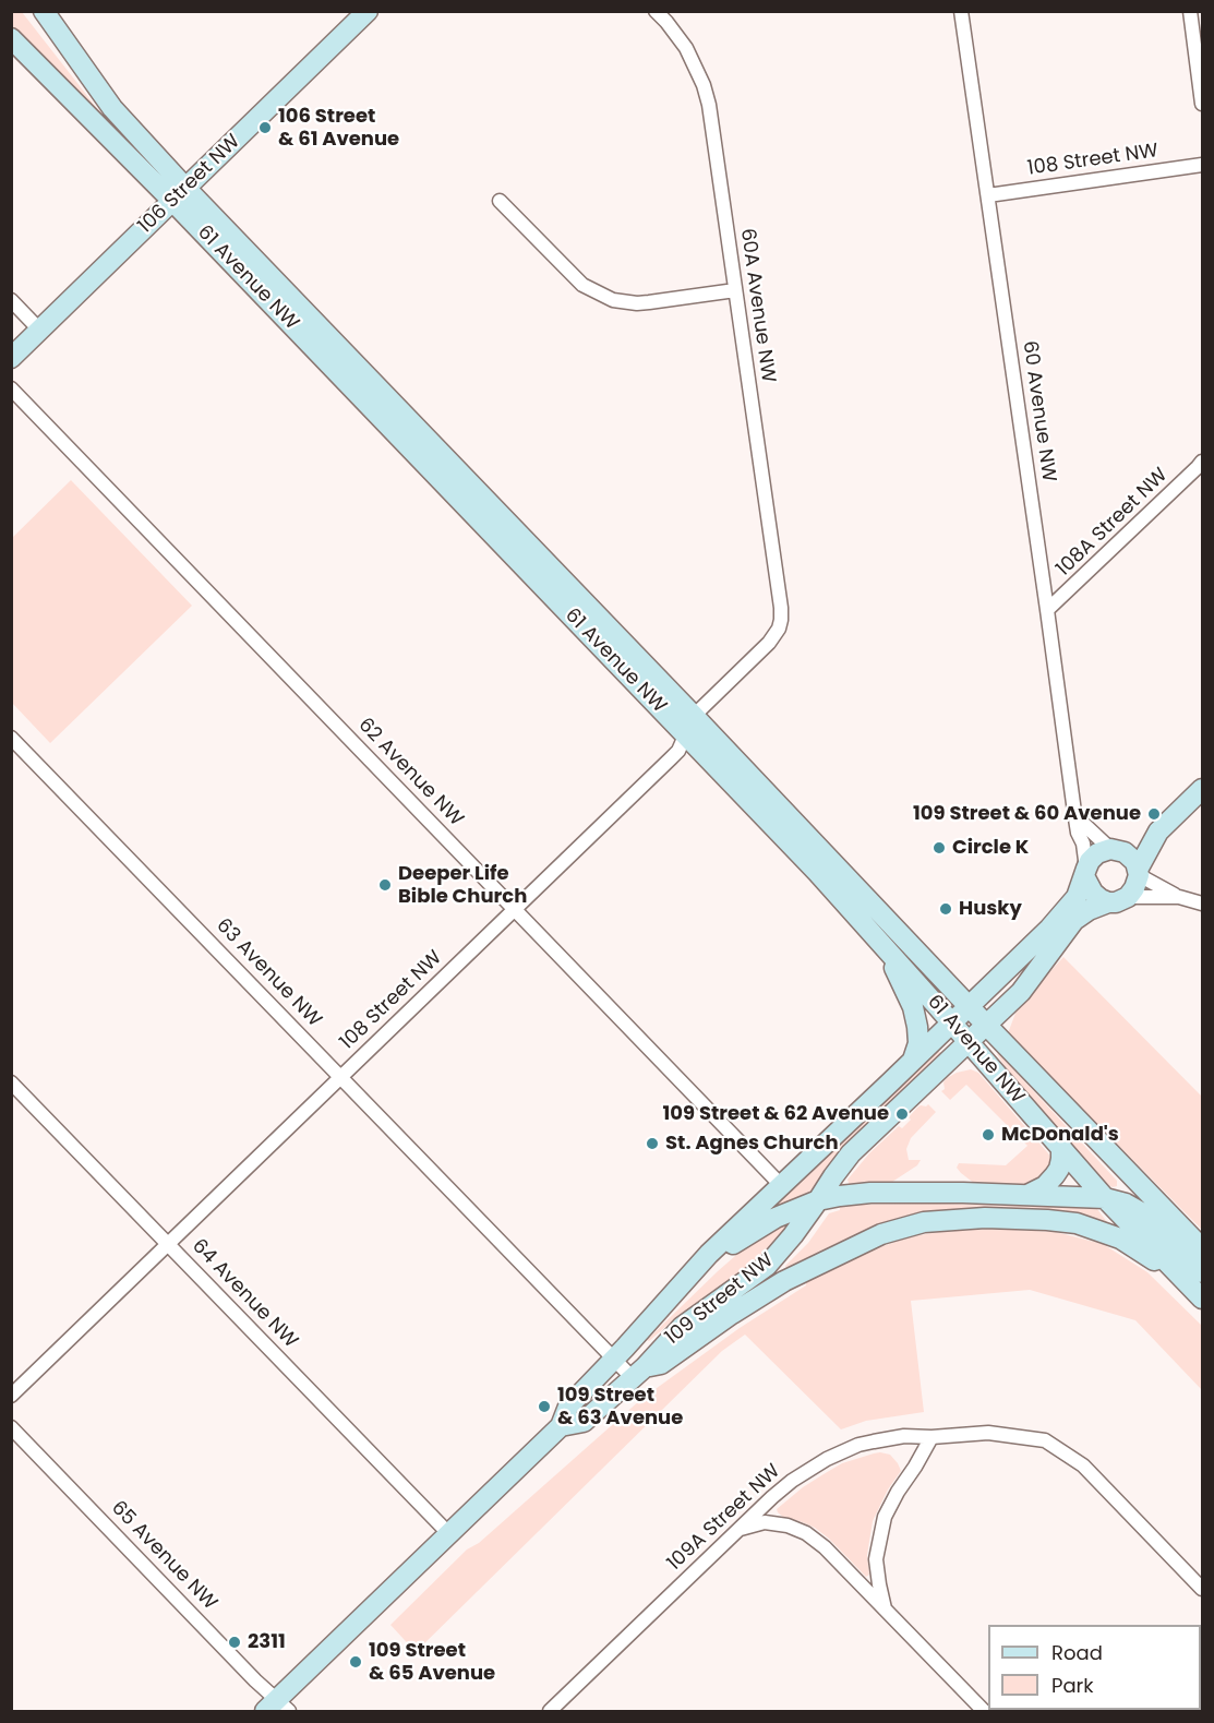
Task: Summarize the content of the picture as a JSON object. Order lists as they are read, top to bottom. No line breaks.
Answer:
{"streets":{"main road":["106 Street NW","61 Avenue NW","109 Street NW"],"street":["108 Street NW","60A Avenue NW","60 Avenue NW","108A Street NW","62 Avenue NW","63 Avenue NW","64 Avenue NW","109A Street NW","65 Avenue NW"]},"crossings":[["108 Street NW","61 Avenue NW"],["108 Street NW","60A Avenue NW"],["108 Street NW","60 Avenue NW"],["108 Street NW","62 Avenue NW"],["108 Street NW","63 Avenue NW"],["108 Street NW","64 Avenue NW"],["106 Street NW","61 Avenue NW"],["61 Avenue NW","109 Street NW"],["60 Avenue NW","108A Street NW"],["60 Avenue NW","109 Street NW"],["62 Avenue NW","109 Street NW"],["63 Avenue NW","109 Street NW"],["64 Avenue NW","109 Street NW"],["109 Street NW","65 Avenue NW"]],"places":["106 Street & 61 Avenue","109 Street & 60 Avenue","Circle K","Deeper Life Bible Church","Husky","109 Street & 62 Avenue","McDonald's","St. Agnes Church","109 Street & 63 Avenue","2311","109 Street & 65 Avenue"],"legend":["Road","Park"]}
